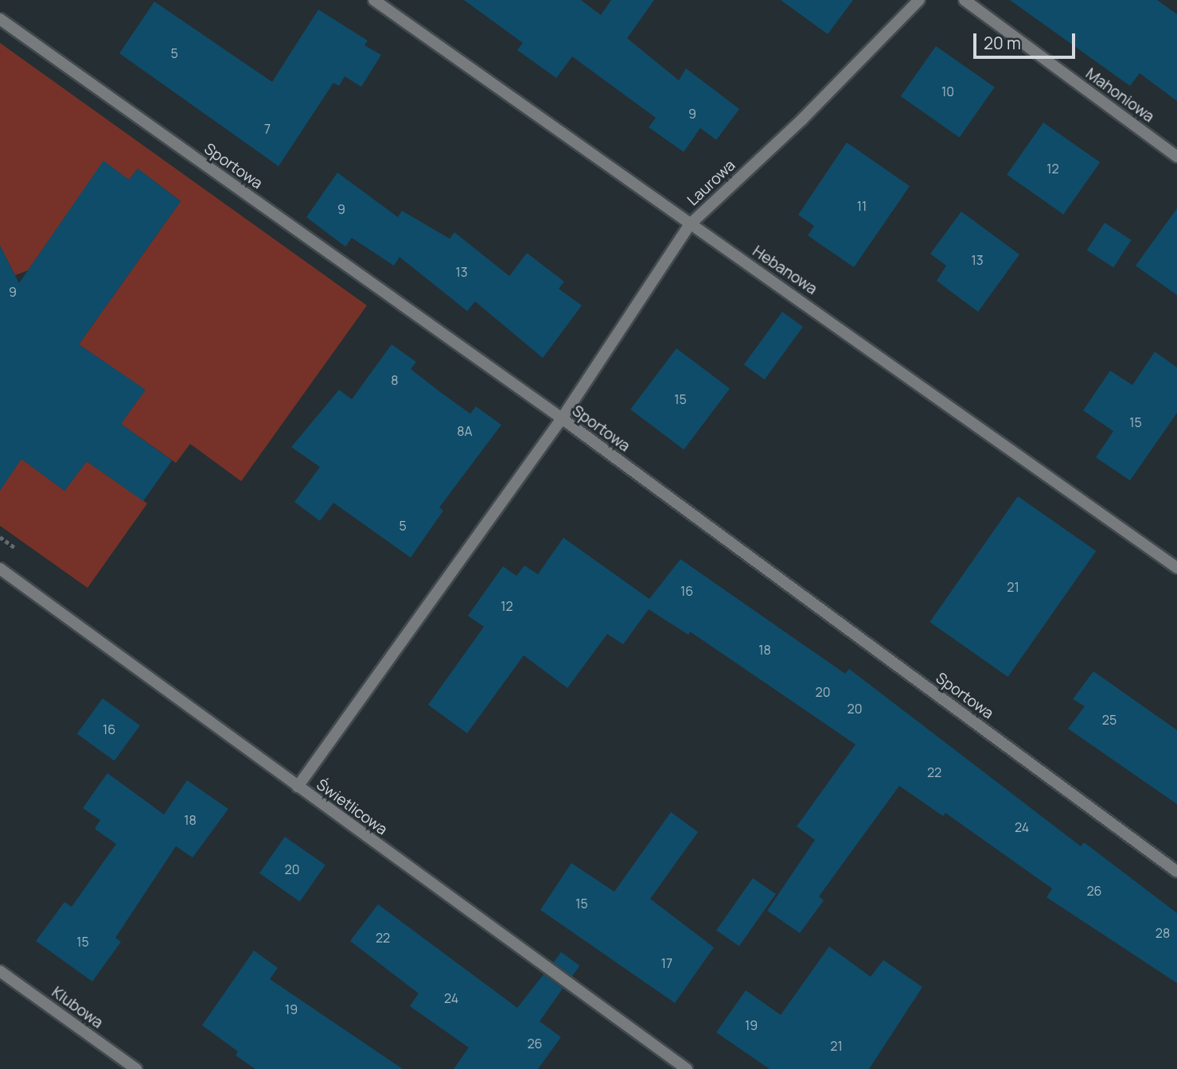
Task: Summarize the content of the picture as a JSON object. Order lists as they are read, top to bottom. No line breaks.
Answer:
{"streets":{"street":["Mahoniowa","Sportowa","Laurowa","Hebanowa","Świetlicowa","Klubowa"]},"crossings":[["Sportowa","Laurowa"],["Laurowa","Hebanowa"],["Laurowa","Świetlicowa"]],"house_numbers":["5","10","9","7","12","11","9","13","13","9","8","15","15","8A","5","21","16","12","18","20","20","25","16","22","18","24","20","26","15","28","22","15","17","24","19","19","26","21"],"scale_bar":"20 m"}
